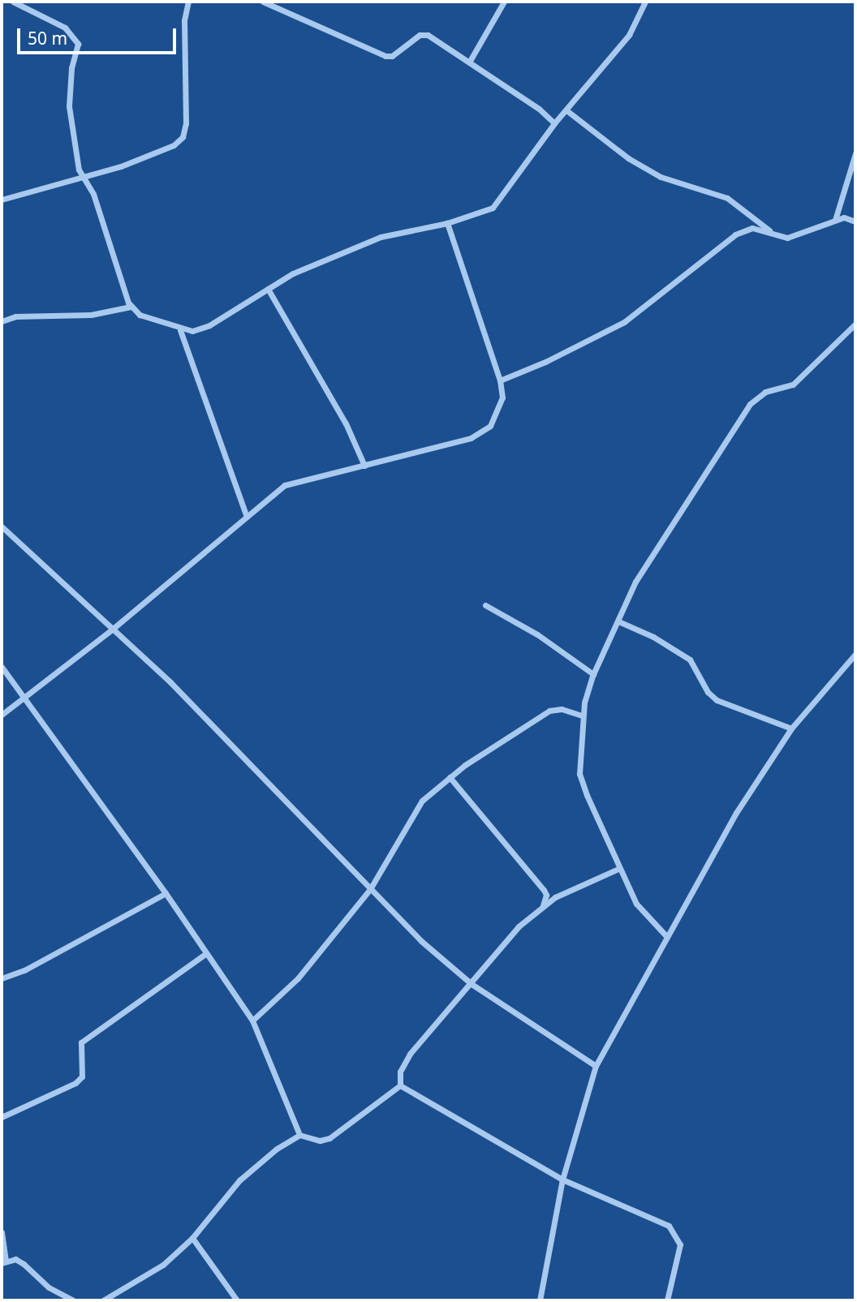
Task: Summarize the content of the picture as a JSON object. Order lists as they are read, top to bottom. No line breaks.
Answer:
{"scale_bar":"50 m"}
